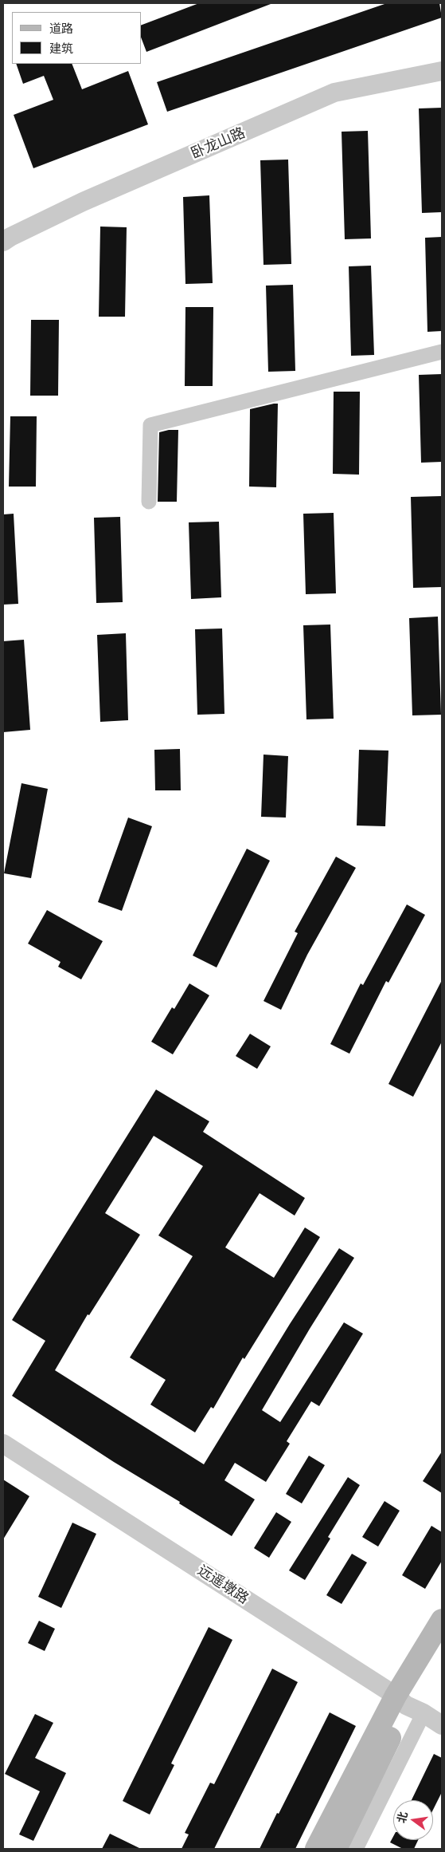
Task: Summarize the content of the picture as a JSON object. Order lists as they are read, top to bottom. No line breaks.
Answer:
{"streets":{"street":["卧龙山路","远遥墩路"]},"legend":["道路","建筑"],"north":"left"}
